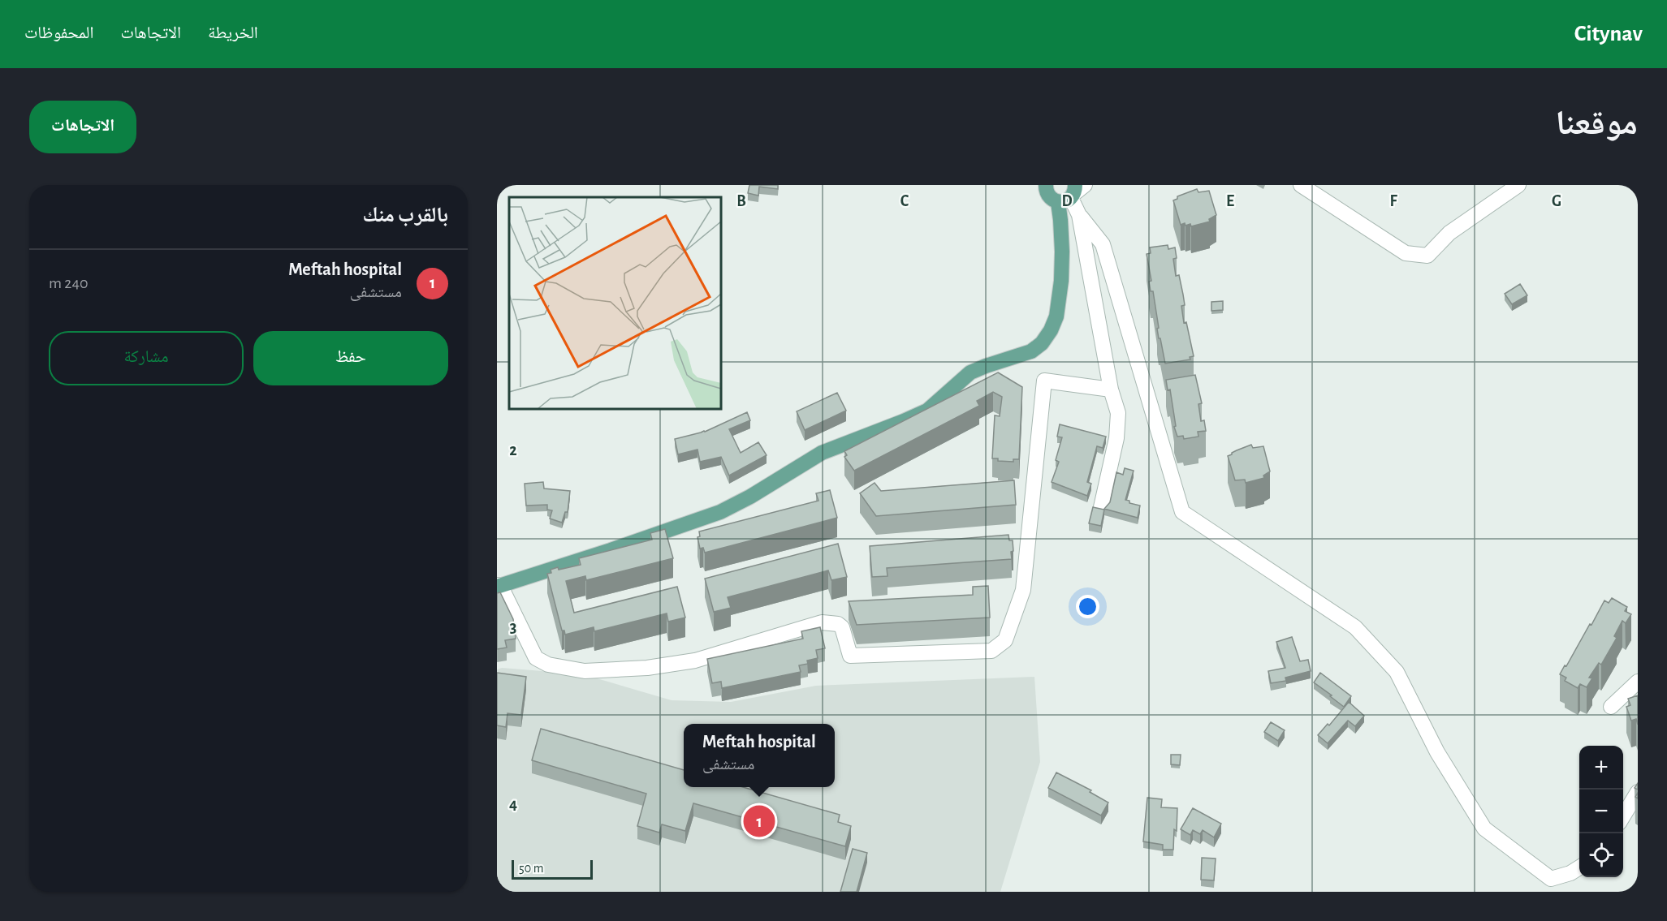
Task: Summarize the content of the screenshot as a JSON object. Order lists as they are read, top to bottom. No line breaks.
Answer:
{"scale_bar":"50 m","page":{"header":"Citynav","nav":["الخريطة","الاتجاهات","المحفوظات"],"title":"موقعنا","buttons":["الاتجاهات",["حفظ","مشاركة"]],"heading":"بالقرب منك","list":[{"mark":"1","name":"Meftah hospital","note":"مستشفى","value":"240 m"}],"popup":["Meftah hospital","مستشفى"],"map_buttons":["+","−"],"pins":"1","scale":"50 m"},"grid":{"columns":["B","C","D","E","F","G"],"rows":["2","3","4"]}}
